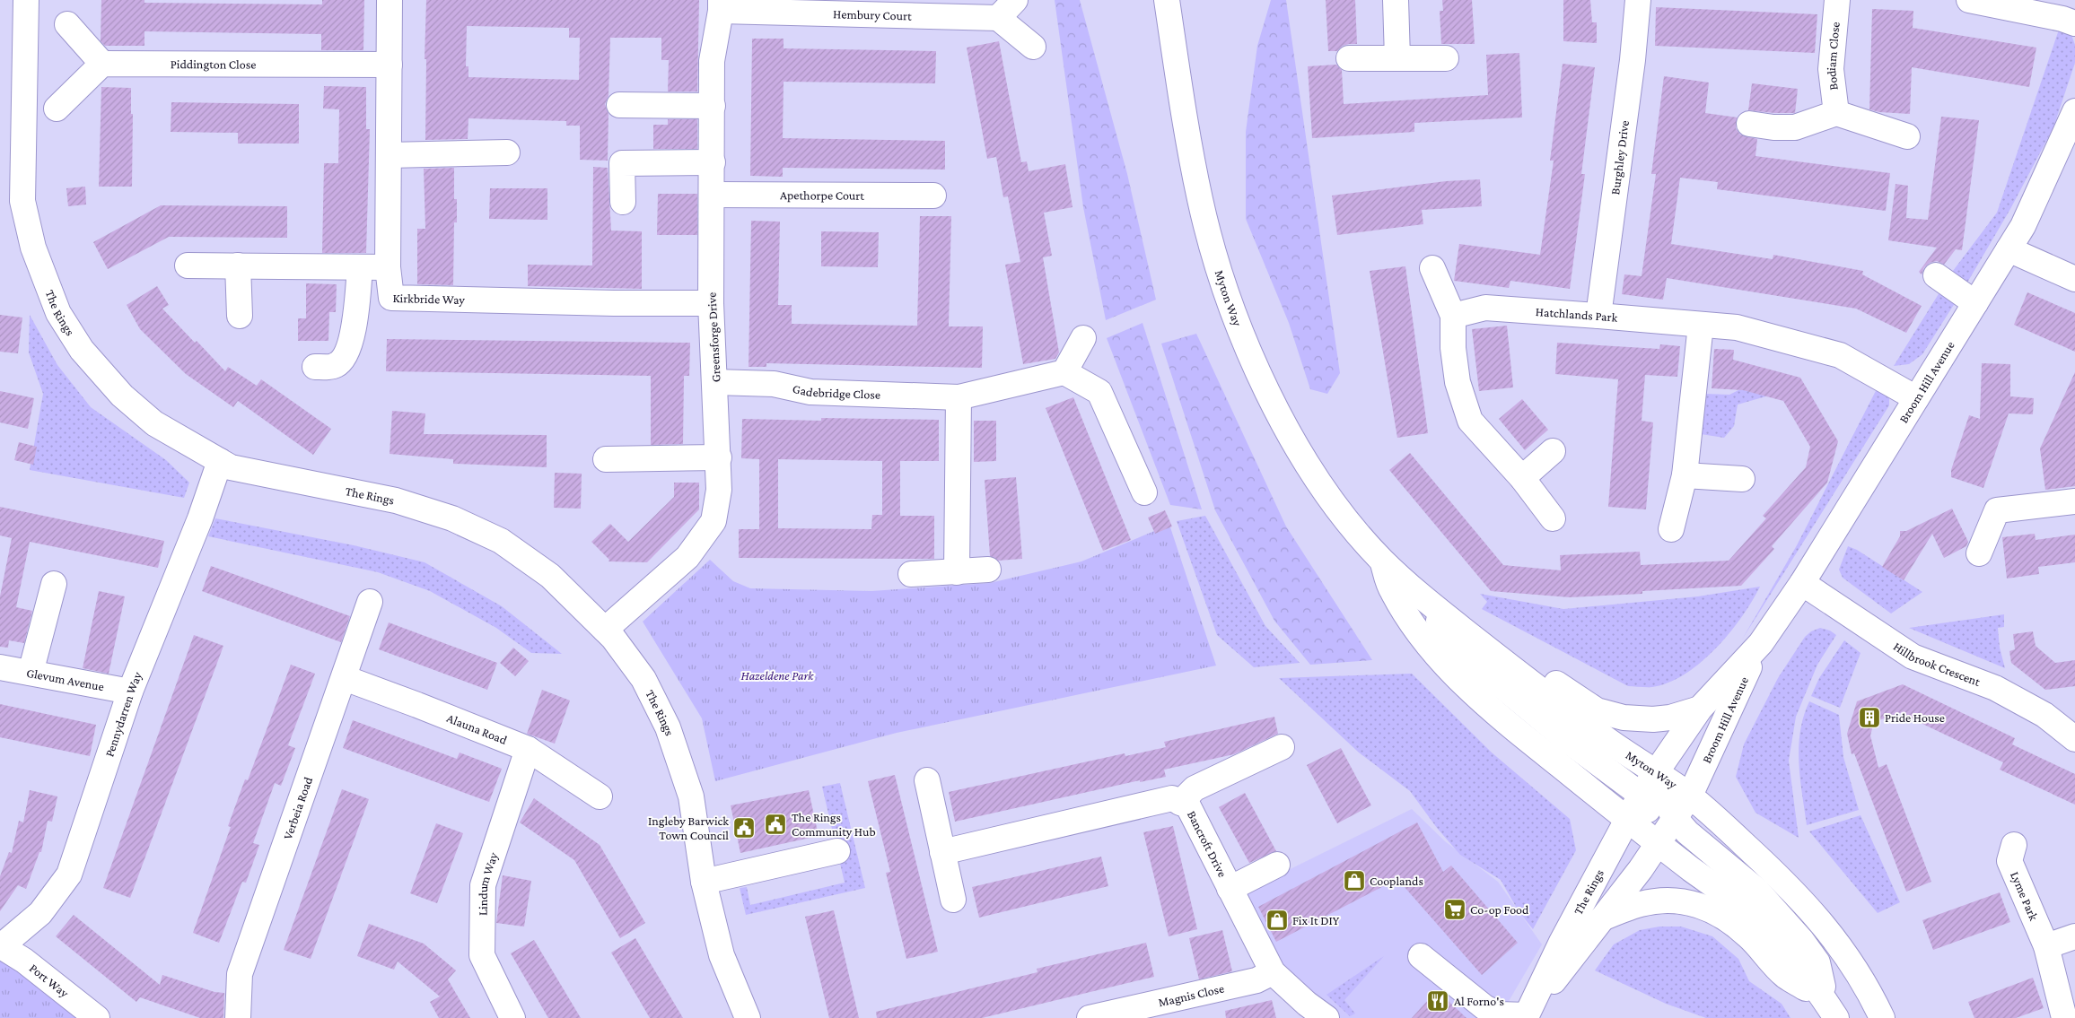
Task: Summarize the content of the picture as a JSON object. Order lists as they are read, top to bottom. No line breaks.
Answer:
{"streets":{"street":["Hembury Court","Bodiam Close","Piddington Close","Burghley Drive","Apethorpe Court","Kirkbride Way","Myton Way","The Rings","Hatchlands Park","Greensforge Drive","Broom Hill Avenue","Gadebridge Close","Hillbrook Crescent","Glevum Avenue","Pennydarren Way","Alauna Road","Verbeia Road","Bancroft Drive","Lindum Way","Lyme Park","Port Way","Magnis Close"]},"crossings":[["Hembury Court","Greensforge Drive"],["Piddington Close","Kirkbride Way"],["Burghley Drive","Hatchlands Park"],["Apethorpe Court","Greensforge Drive"],["Kirkbride Way","Greensforge Drive"],["Myton Way","The Rings"],["Myton Way","Broom Hill Avenue"],["The Rings","Greensforge Drive"],["The Rings","Broom Hill Avenue"],["The Rings","Pennydarren Way"],["Hatchlands Park","Broom Hill Avenue"],["Greensforge Drive","Gadebridge Close"],["Broom Hill Avenue","Hillbrook Crescent"],["Glevum Avenue","Pennydarren Way"],["Pennydarren Way","Port Way"],["Alauna Road","Verbeia Road"],["Alauna Road","Lindum Way"],["Bancroft Drive","Magnis Close"]],"parks":["Hazeldene Park"],"places":{"building":["Pride House"],"public building":["The Rings Community Hub","Ingleby Barwick Town Council"],"shop":["Cooplands","Fix It DIY"],"supermarket":["Co-op Food"],"restaurant":["Al Forno's"]}}
